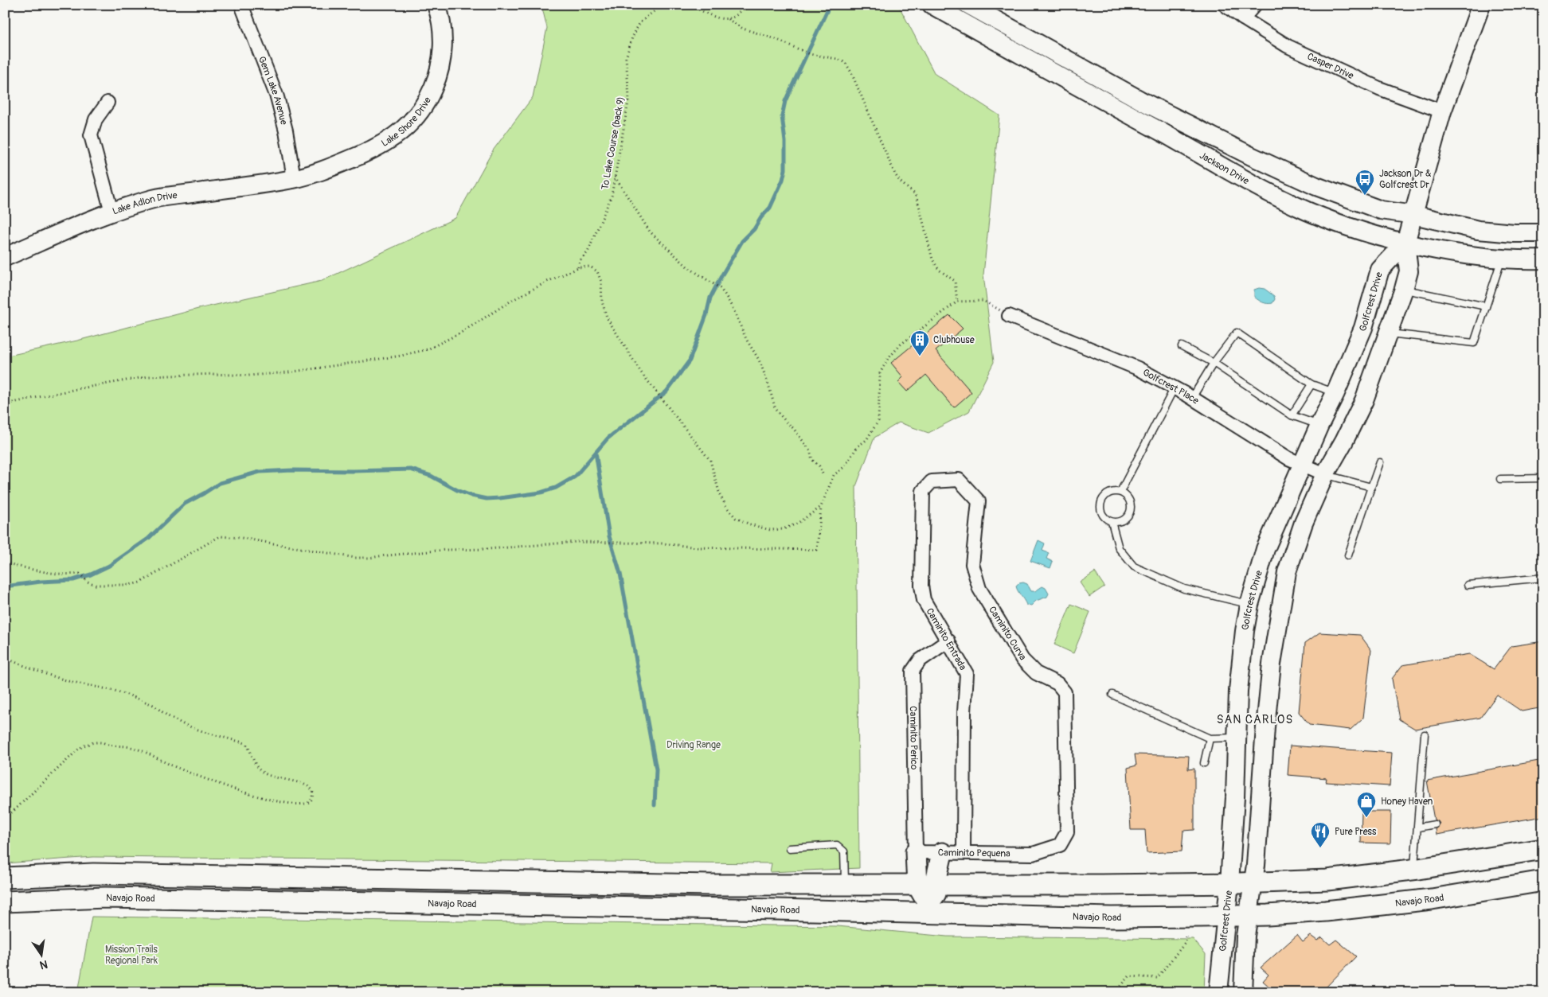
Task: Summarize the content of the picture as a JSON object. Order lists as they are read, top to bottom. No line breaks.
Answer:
{"streets":{"main road":["Lake Shore Drive","Jackson Drive","Lake Adlon Drive","Golfcrest Drive","Navajo Road"],"street":["Casper Drive","Gem Lake Avenue","Golfcrest Place","Caminito Curva","Caminito Entrada","Caminito Perico","Caminito Pequena"],"path":["To Lake Course (back 9)"]},"crossings":[["Casper Drive","Golfcrest Drive"],["Gem Lake Avenue","Lake Shore Drive"],["Gem Lake Avenue","Lake Adlon Drive"],["Lake Shore Drive","Lake Adlon Drive"],["Jackson Drive","Golfcrest Drive"],["Golfcrest Drive","Golfcrest Place"],["Golfcrest Drive","Navajo Road"],["Caminito Curva","Caminito Entrada"],["Caminito Curva","Caminito Pequena"],["Caminito Entrada","Caminito Perico"],["Caminito Entrada","Caminito Pequena"],["Caminito Perico","Caminito Pequena"]],"districts":["SAN CARLOS"],"parks":["Driving Range","Mission Trails Regional Park"],"places":{"bus stop":["Jackson Dr & Golfcrest Dr"],"building":["Clubhouse"],"shop":["Honey Haven"],"restaurant":["Pure Press"]},"north":"bottom"}
